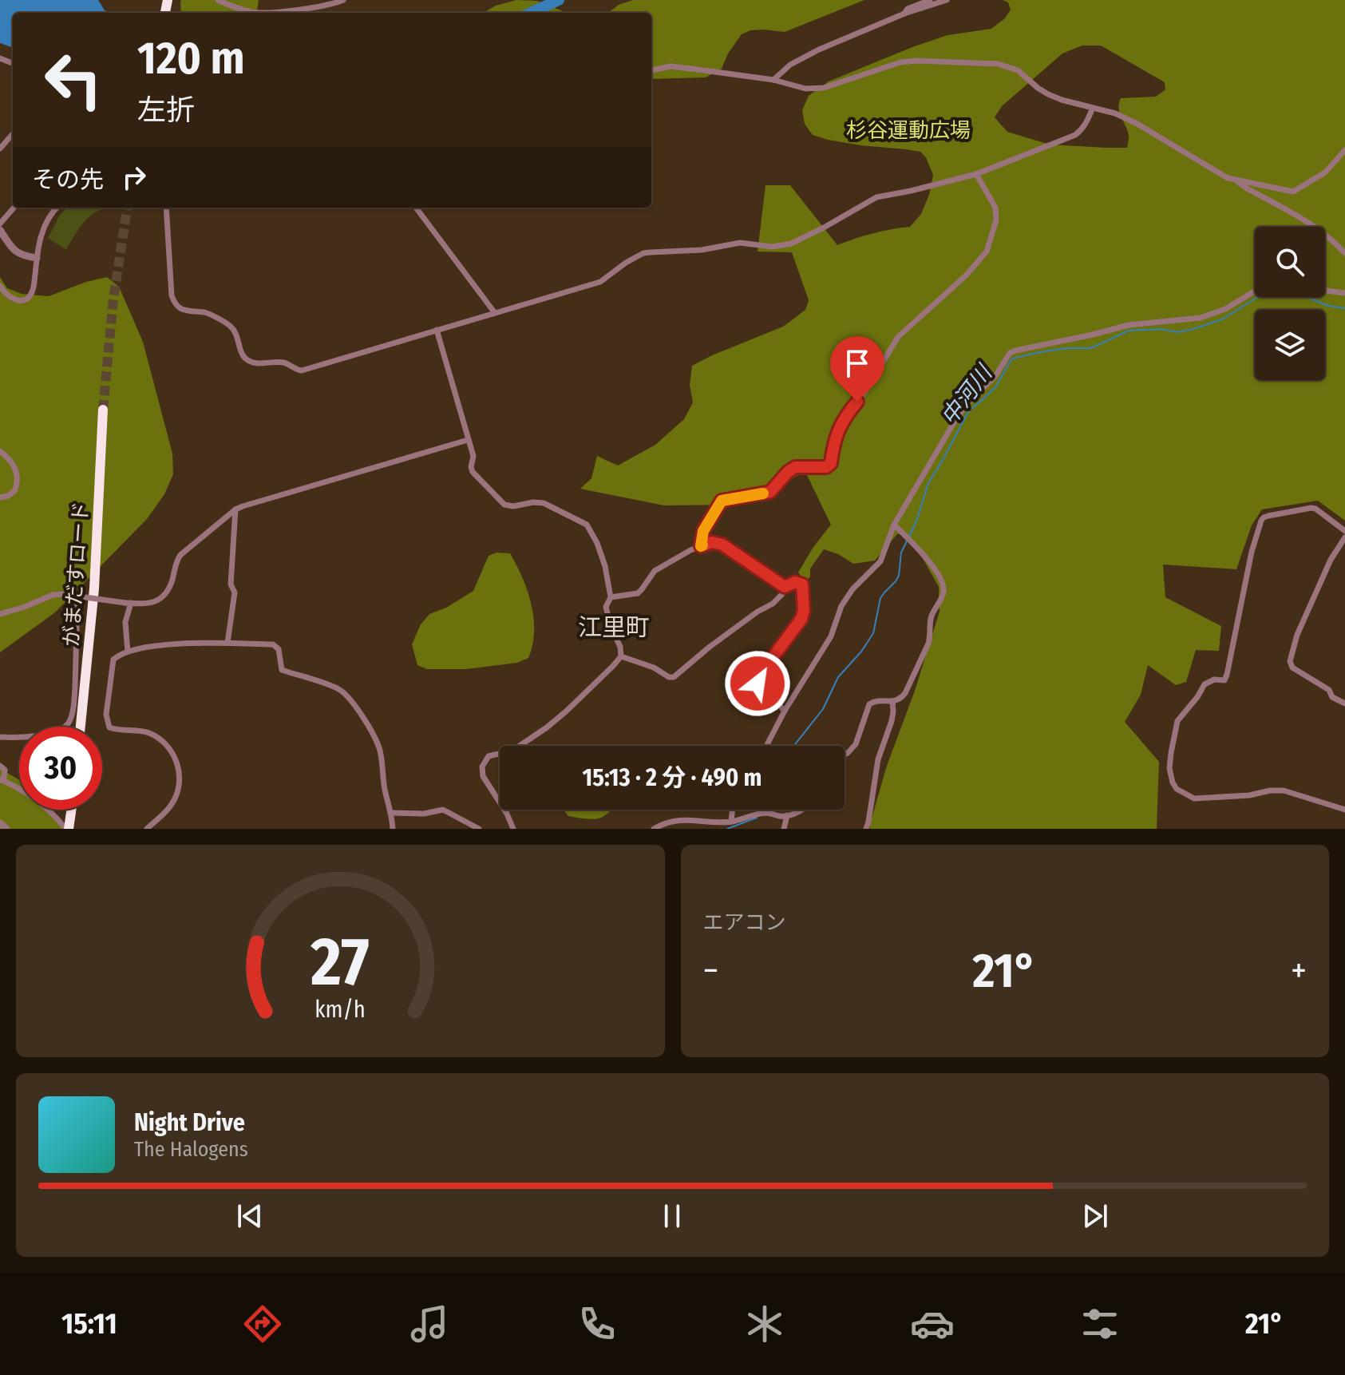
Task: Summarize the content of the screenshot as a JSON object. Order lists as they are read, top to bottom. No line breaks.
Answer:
{"streets":{"highway":["がまだすロード"]},"districts":["江里町"],"water":["中河川"],"parks":["杉谷運動広場"],"page":{"turn":["120 m","左折"],"then":"その先","limit":"30","trip":"15:13 · 2 分 · 490 m","tile":"エアコン","heat":["−","21°","+"],"song":["Night Drive","The Halogens"],"tabs":["15:11","21°"],"gauge":["27","km/h"]}}
